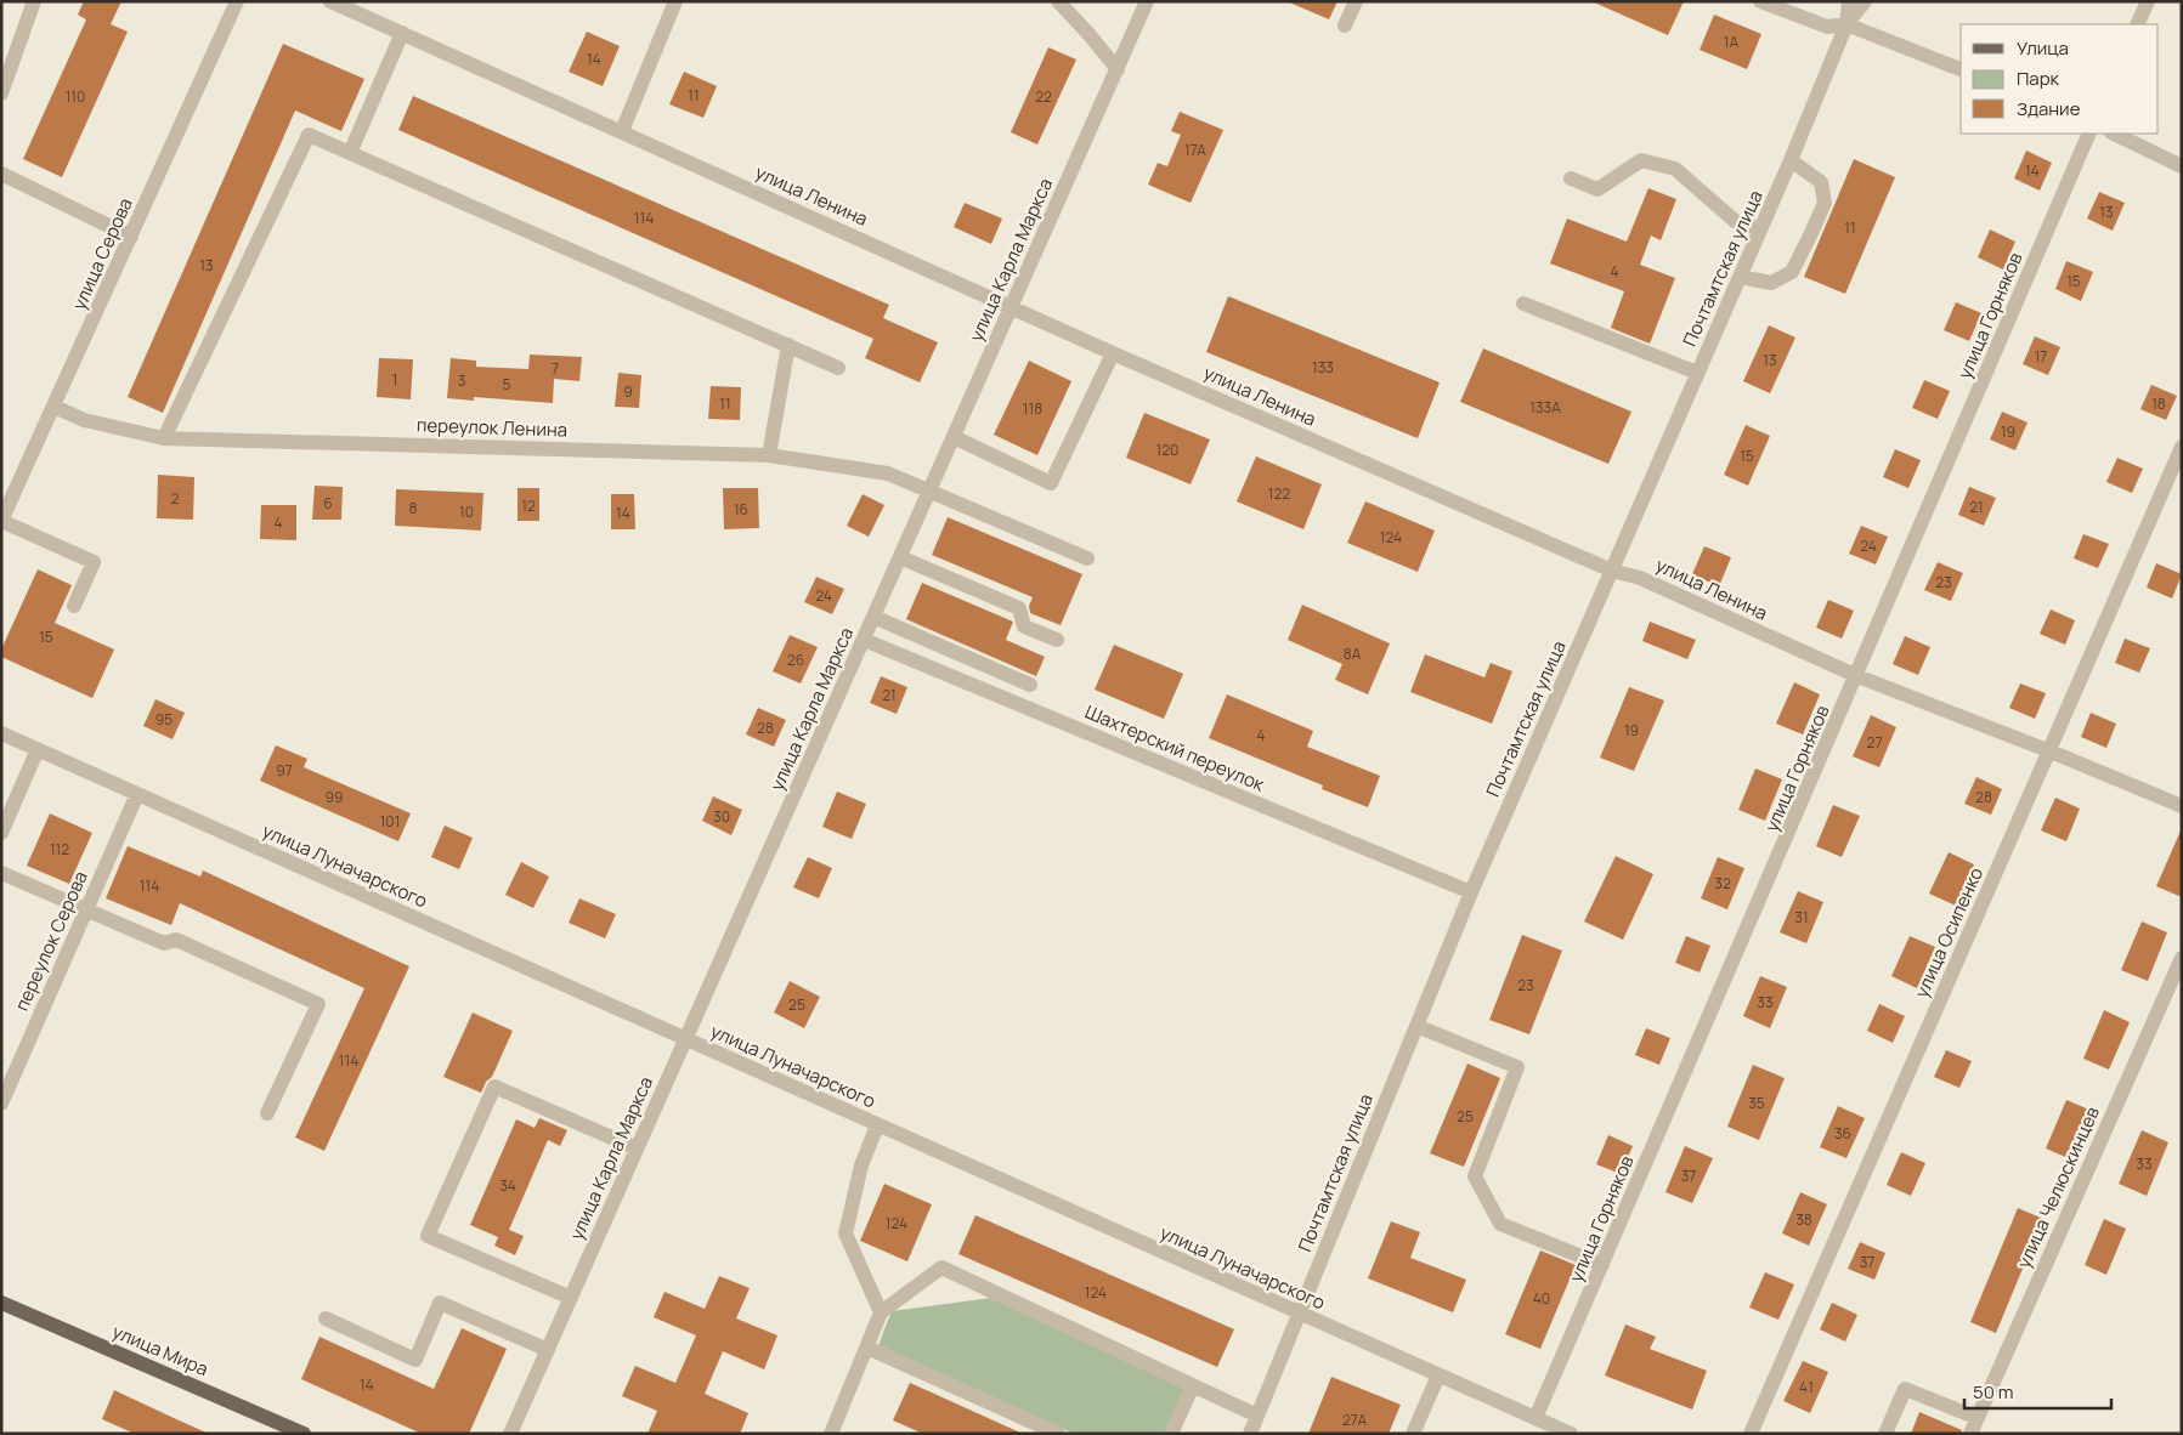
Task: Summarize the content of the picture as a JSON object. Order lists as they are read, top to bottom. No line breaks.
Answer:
{"streets":{"main road":["улица Мира"],"street":["улица Ленина","улица Серова","улица Карла Маркса","Почтамтская улица","улица Горняков","переулок Ленина","Шахтерский переулок","улица Луначарского","улица Осипенко","переулок Серова","улица Челюскинцев"]},"crossings":[["улица Ленина","улица Карла Маркса"],["улица Ленина","Почтамтская улица"],["улица Ленина","улица Горняков"],["улица Ленина","улица Осипенко"],["улица Серова","переулок Ленина"],["улица Карла Маркса","переулок Ленина"],["улица Карла Маркса","Шахтерский переулок"],["улица Карла Маркса","улица Луначарского"],["Почтамтская улица","Шахтерский переулок"],["Почтамтская улица","улица Луначарского"],["улица Горняков","улица Луначарского"],["улица Луначарского","переулок Серова"]],"house_numbers":["1А","14","11","110","22","17А","14","13","114","11","13","4","15","17","13","133","7","1","3","5","9","11","18","133А","118","19","120","15","122","2","6","12","21","8","16","10","14","4","124","24","23","24","15","8А","26","21","95","28","19","4","27","97","99","28","30","101","112","32","114","31","23","33","25","114","35","25","36","33","37","34","38","124","37","124","40","14","41","27А"],"legend":["Улица","Парк","Здание"],"scale_bar":"50 m"}
